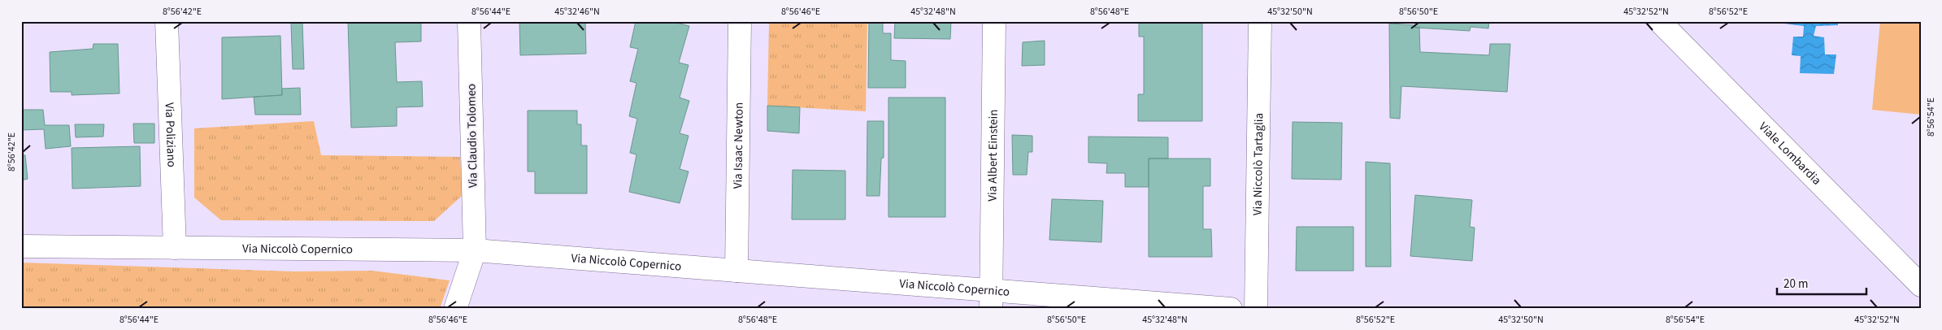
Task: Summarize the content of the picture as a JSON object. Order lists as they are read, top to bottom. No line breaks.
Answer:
{"streets":{"street":["Via Poliziano","Via Claudio Tolomeo","Via Isaac Newton","Viale Lombardia","Via Albert Einstein","Via Niccolò Tartaglia","Via Niccolò Copernico"]},"crossings":[["Via Poliziano","Via Niccolò Copernico"],["Via Claudio Tolomeo","Via Niccolò Copernico"],["Via Isaac Newton","Via Niccolò Copernico"],["Via Albert Einstein","Via Niccolò Copernico"]],"scale_bar":"20 m","coordinates":["8°56'42\"E","8°56'44\"E","45°32'46\"N","8°56'46\"E","45°32'48\"N","8°56'48\"E","45°32'50\"N","8°56'50\"E","45°32'52\"N","8°56'52\"E","8°56'54\"E"]}
